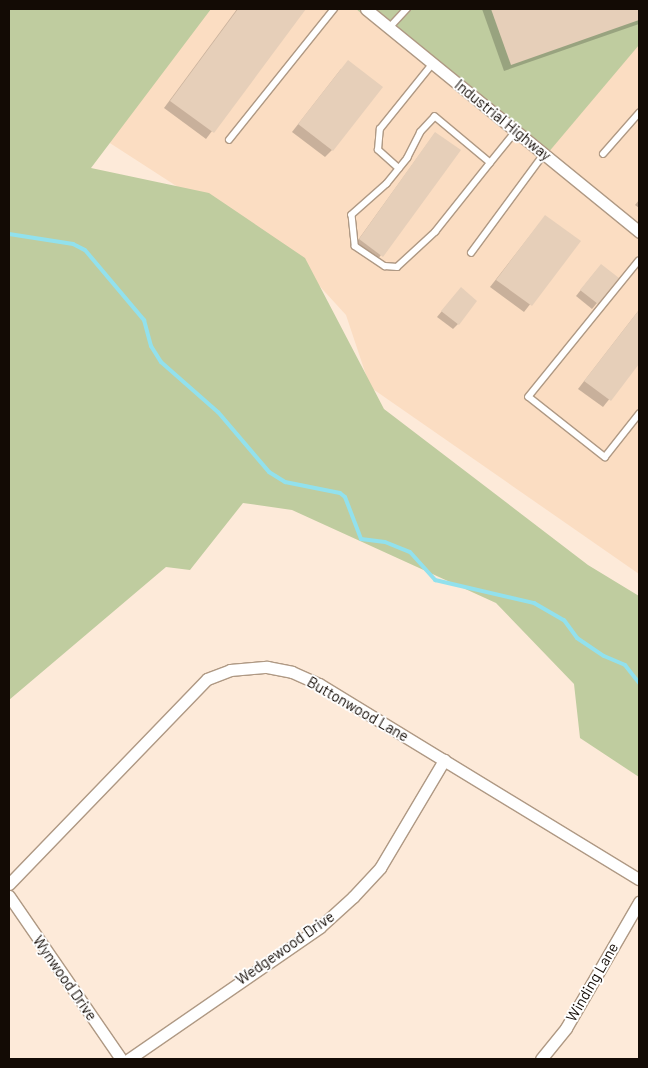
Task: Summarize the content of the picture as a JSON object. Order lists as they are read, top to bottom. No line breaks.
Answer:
{"streets":{"street":["Industrial Highway","Buttonwood Lane","Wedgewood Drive","Wynwood Drive","Winding Lane"]},"crossings":[["Buttonwood Lane","Wedgewood Drive"]]}
